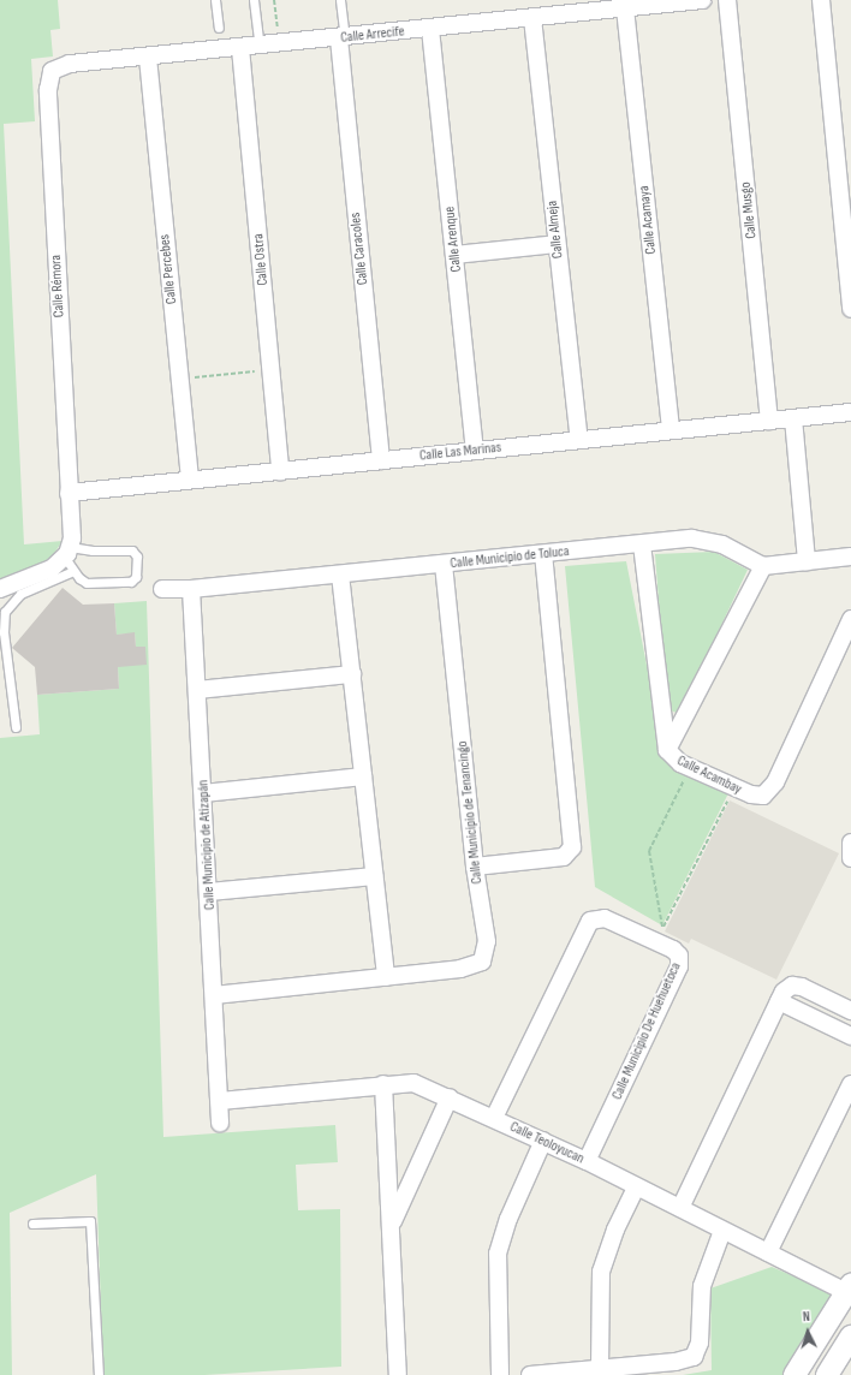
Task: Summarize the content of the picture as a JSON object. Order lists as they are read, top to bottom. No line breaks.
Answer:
{"streets":{"street":["Calle Arrecife","Calle Musgo","Calle Acamaya","Calle Almeja","Calle Arenque","Calle Caracoles","Calle Ostra","Calle Percebes","Calle Rémora","Calle Las Marinas","Calle Municipio de Toluca","Calle Acambay","Calle Municipio de Tenancingo","Calle Municipio de Atizapán","Calle Municipio De Huehuetoca","Calle Teoloyucan"]},"crossings":[["Calle Arrecife","Calle Acamaya"],["Calle Arrecife","Calle Almeja"],["Calle Arrecife","Calle Arenque"],["Calle Arrecife","Calle Caracoles"],["Calle Arrecife","Calle Ostra"],["Calle Arrecife","Calle Percebes"],["Calle Arrecife","Calle Rémora"],["Calle Musgo","Calle Las Marinas"],["Calle Acamaya","Calle Las Marinas"],["Calle Almeja","Calle Las Marinas"],["Calle Arenque","Calle Las Marinas"],["Calle Caracoles","Calle Las Marinas"],["Calle Ostra","Calle Las Marinas"],["Calle Percebes","Calle Las Marinas"],["Calle Rémora","Calle Las Marinas"],["Calle Municipio de Toluca","Calle Acambay"],["Calle Municipio de Toluca","Calle Municipio de Tenancingo"],["Calle Municipio de Toluca","Calle Municipio de Atizapán"],["Calle Municipio de Atizapán","Calle Teoloyucan"],["Calle Municipio De Huehuetoca","Calle Teoloyucan"]],"north":"top"}
